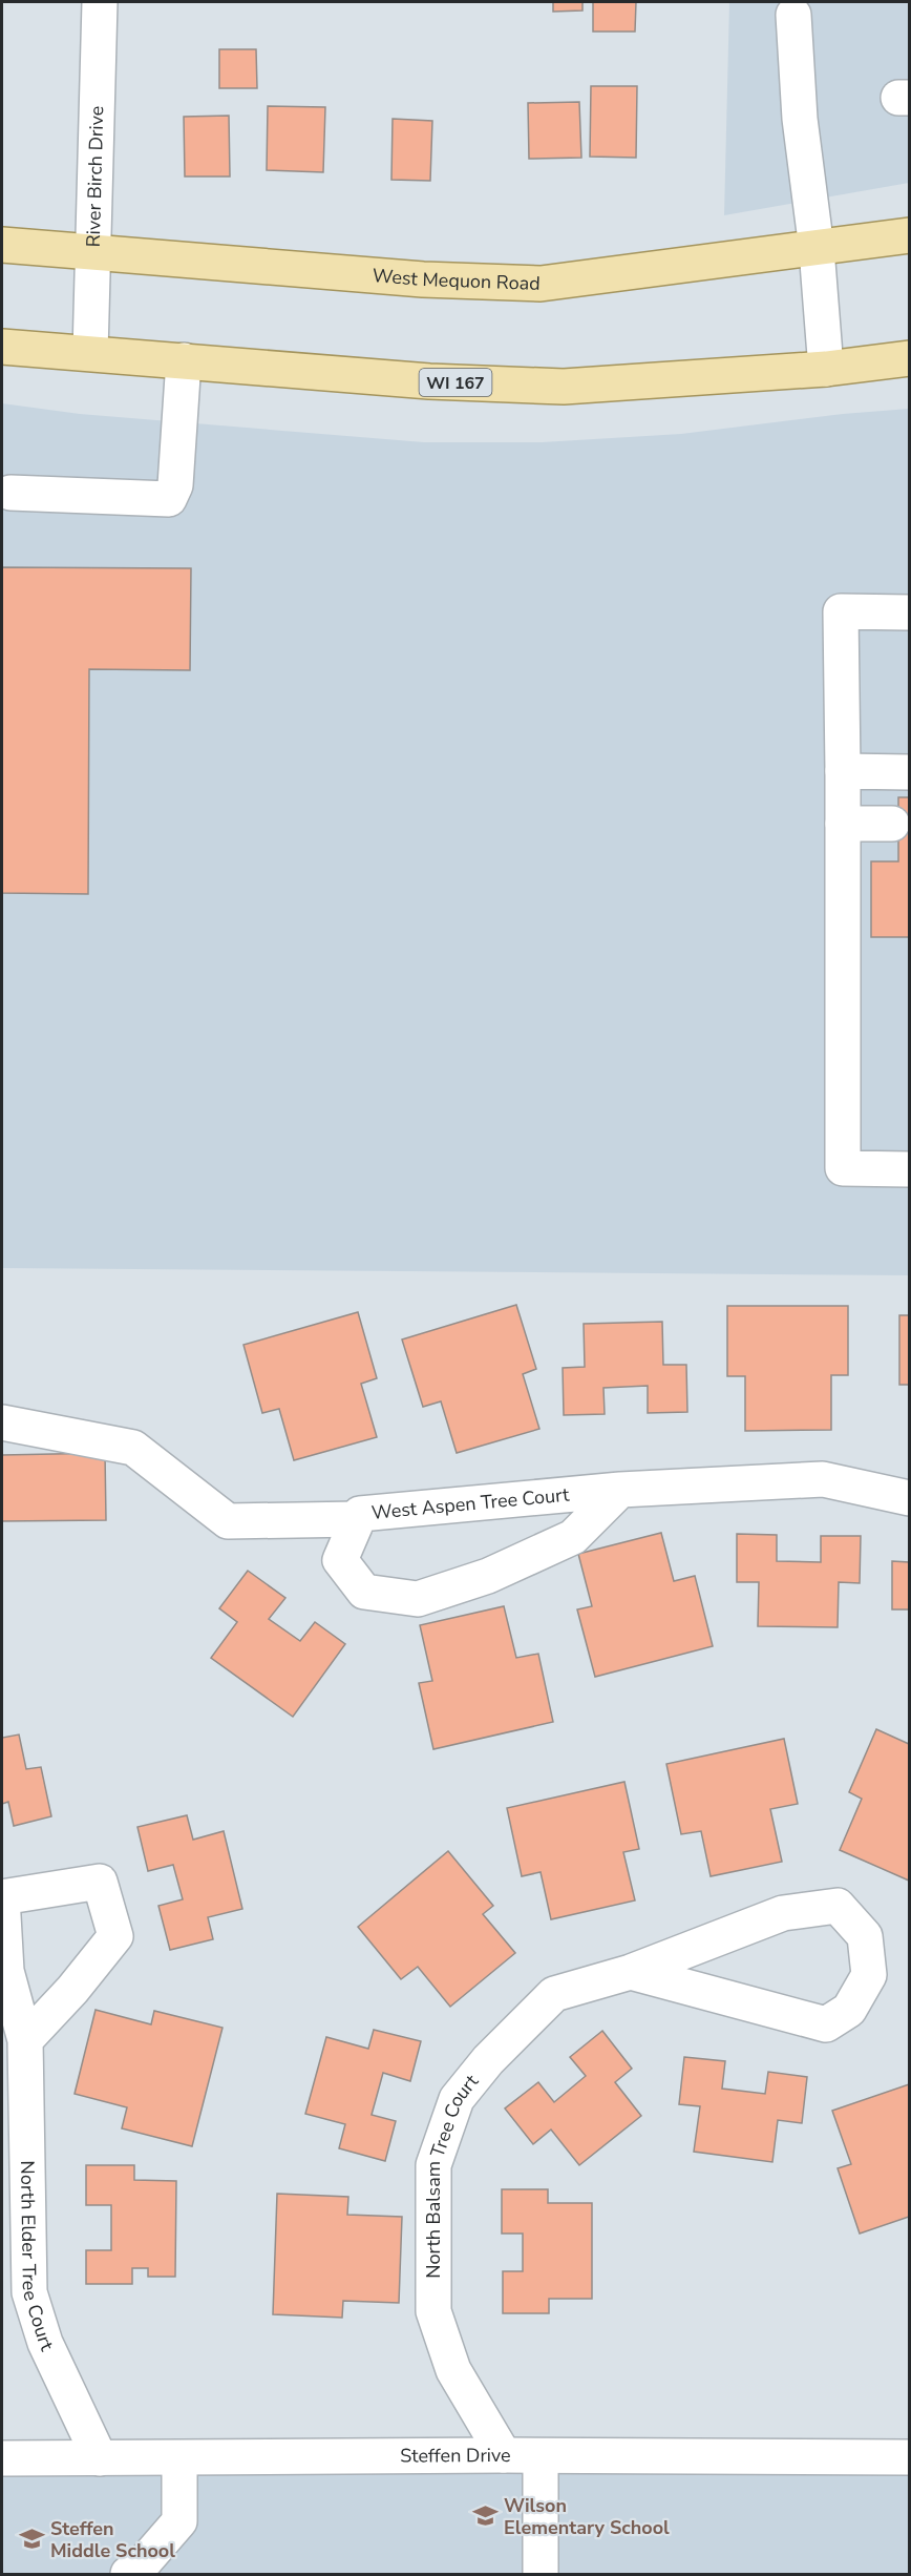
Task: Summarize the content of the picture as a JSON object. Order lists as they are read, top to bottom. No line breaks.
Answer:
{"streets":{"main road":["West Mequon Road","WI 167"],"street":["River Birch Drive","West Aspen Tree Court","North Balsam Tree Court","North Elder Tree Court","Steffen Drive"]},"crossings":[["River Birch Drive","West Mequon Road"],["River Birch Drive","WI 167"],["North Balsam Tree Court","Steffen Drive"],["North Elder Tree Court","Steffen Drive"]],"places":{"school or university":["Wilson Elementary School","Steffen Middle School"]}}
